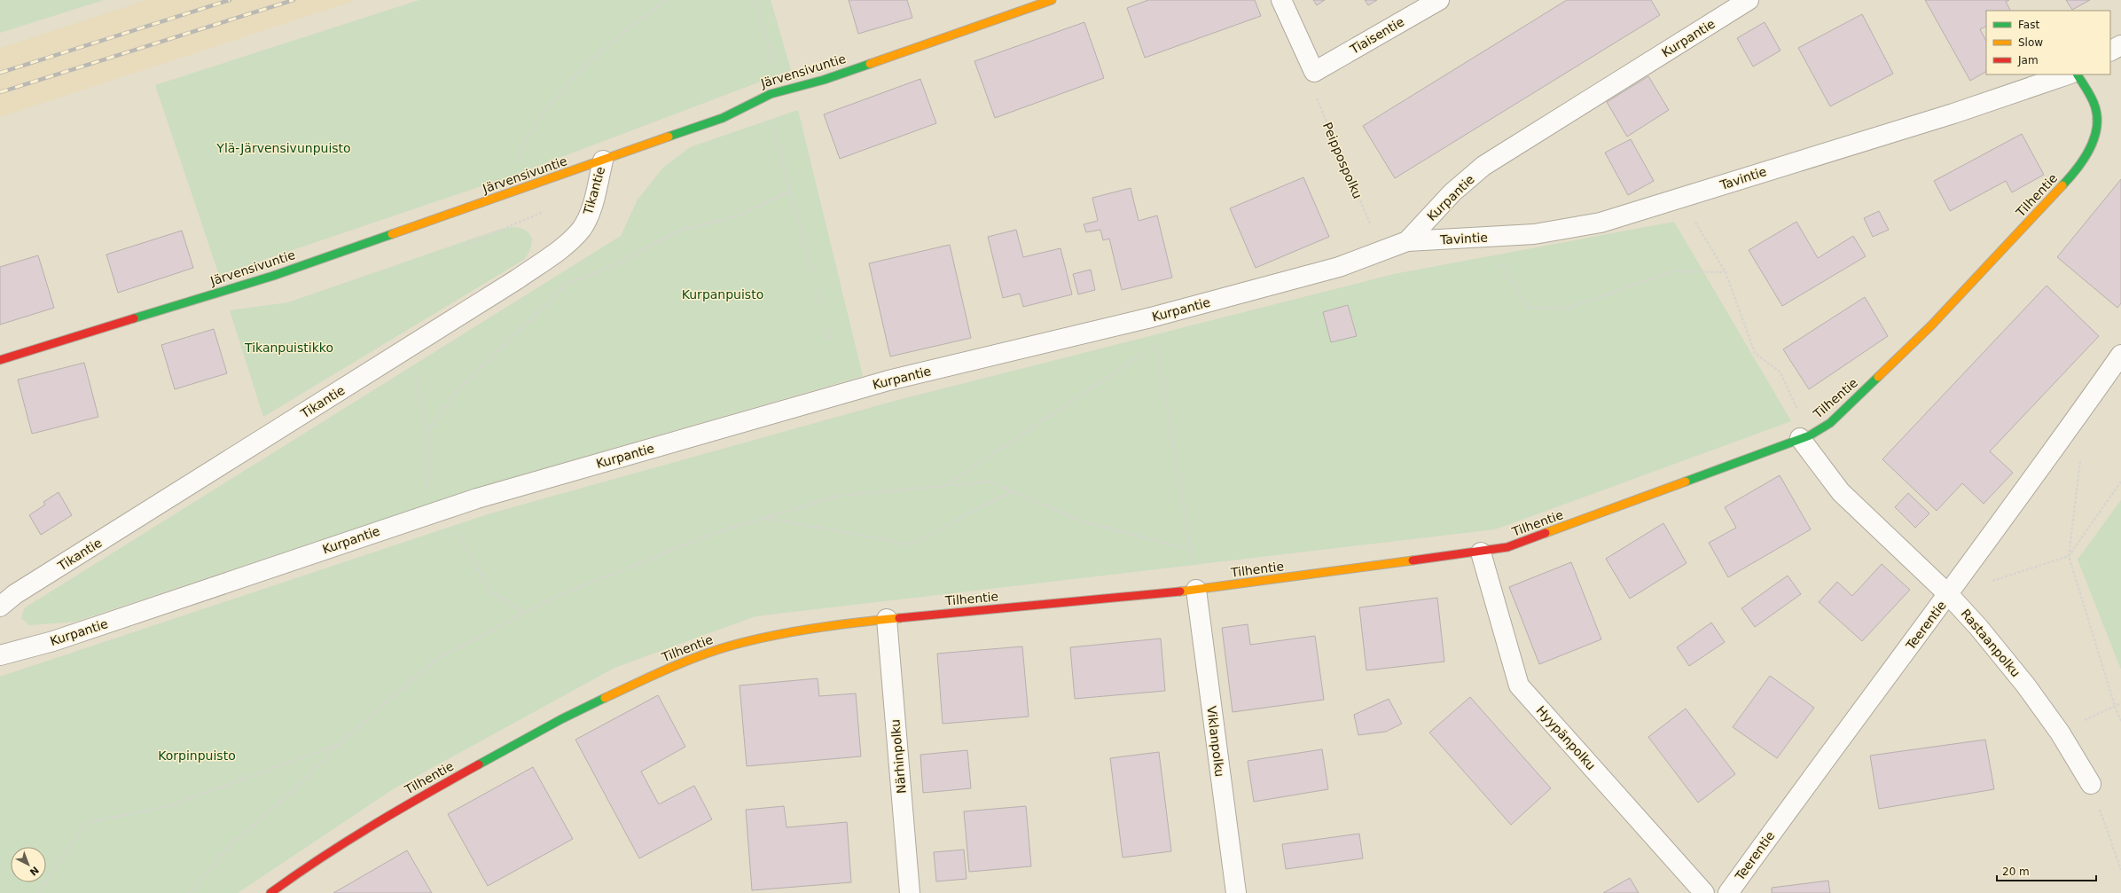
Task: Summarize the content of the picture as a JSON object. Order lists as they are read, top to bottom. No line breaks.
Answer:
{"streets":{"street":["Tiaisentie","Kurpantie","Järvensivuntie","Tavintie","Tikantie","Tilhentie","Teerentie","Rastaanpolku","Hyypänpolku","Viklanpolku","Närhinpolku"],"path":["Peippospolku"]},"crossings":[["Kurpantie","Tavintie"],["Järvensivuntie","Tikantie"],["Tilhentie","Rastaanpolku"],["Tilhentie","Hyypänpolku"],["Tilhentie","Viklanpolku"],["Tilhentie","Närhinpolku"],["Teerentie","Rastaanpolku"]],"parks":["Ylä-Järvensivunpuisto","Kurpanpuisto","Tikanpuistikko","Korpinpuisto"],"legend":["Fast","Slow","Jam"],"scale_bar":"20 m","north":"bottom right"}
